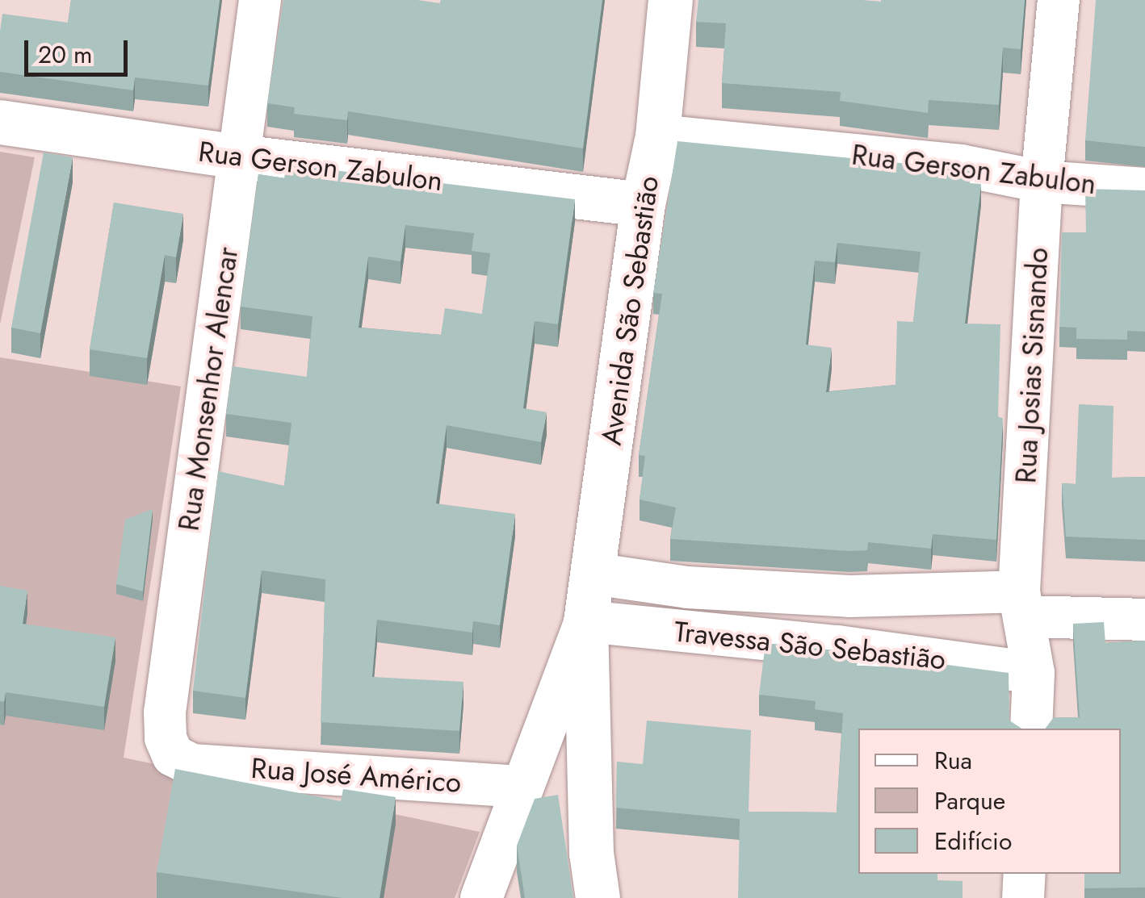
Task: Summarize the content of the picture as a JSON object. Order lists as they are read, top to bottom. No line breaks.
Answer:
{"streets":{"street":["Rua Gerson Zabulon","Avenida São Sebastião","Rua Josias Sisnando","Rua Monsenhor Alencar","Travessa São Sebastião","Rua José Américo"]},"crossings":[["Rua Gerson Zabulon","Avenida São Sebastião"],["Rua Gerson Zabulon","Rua Josias Sisnando"],["Rua Gerson Zabulon","Rua Monsenhor Alencar"],["Avenida São Sebastião","Travessa São Sebastião"],["Rua Josias Sisnando","Travessa São Sebastião"],["Rua Monsenhor Alencar","Rua José Américo"]],"legend":["Rua","Parque","Edifício"],"scale_bar":"20 m"}
